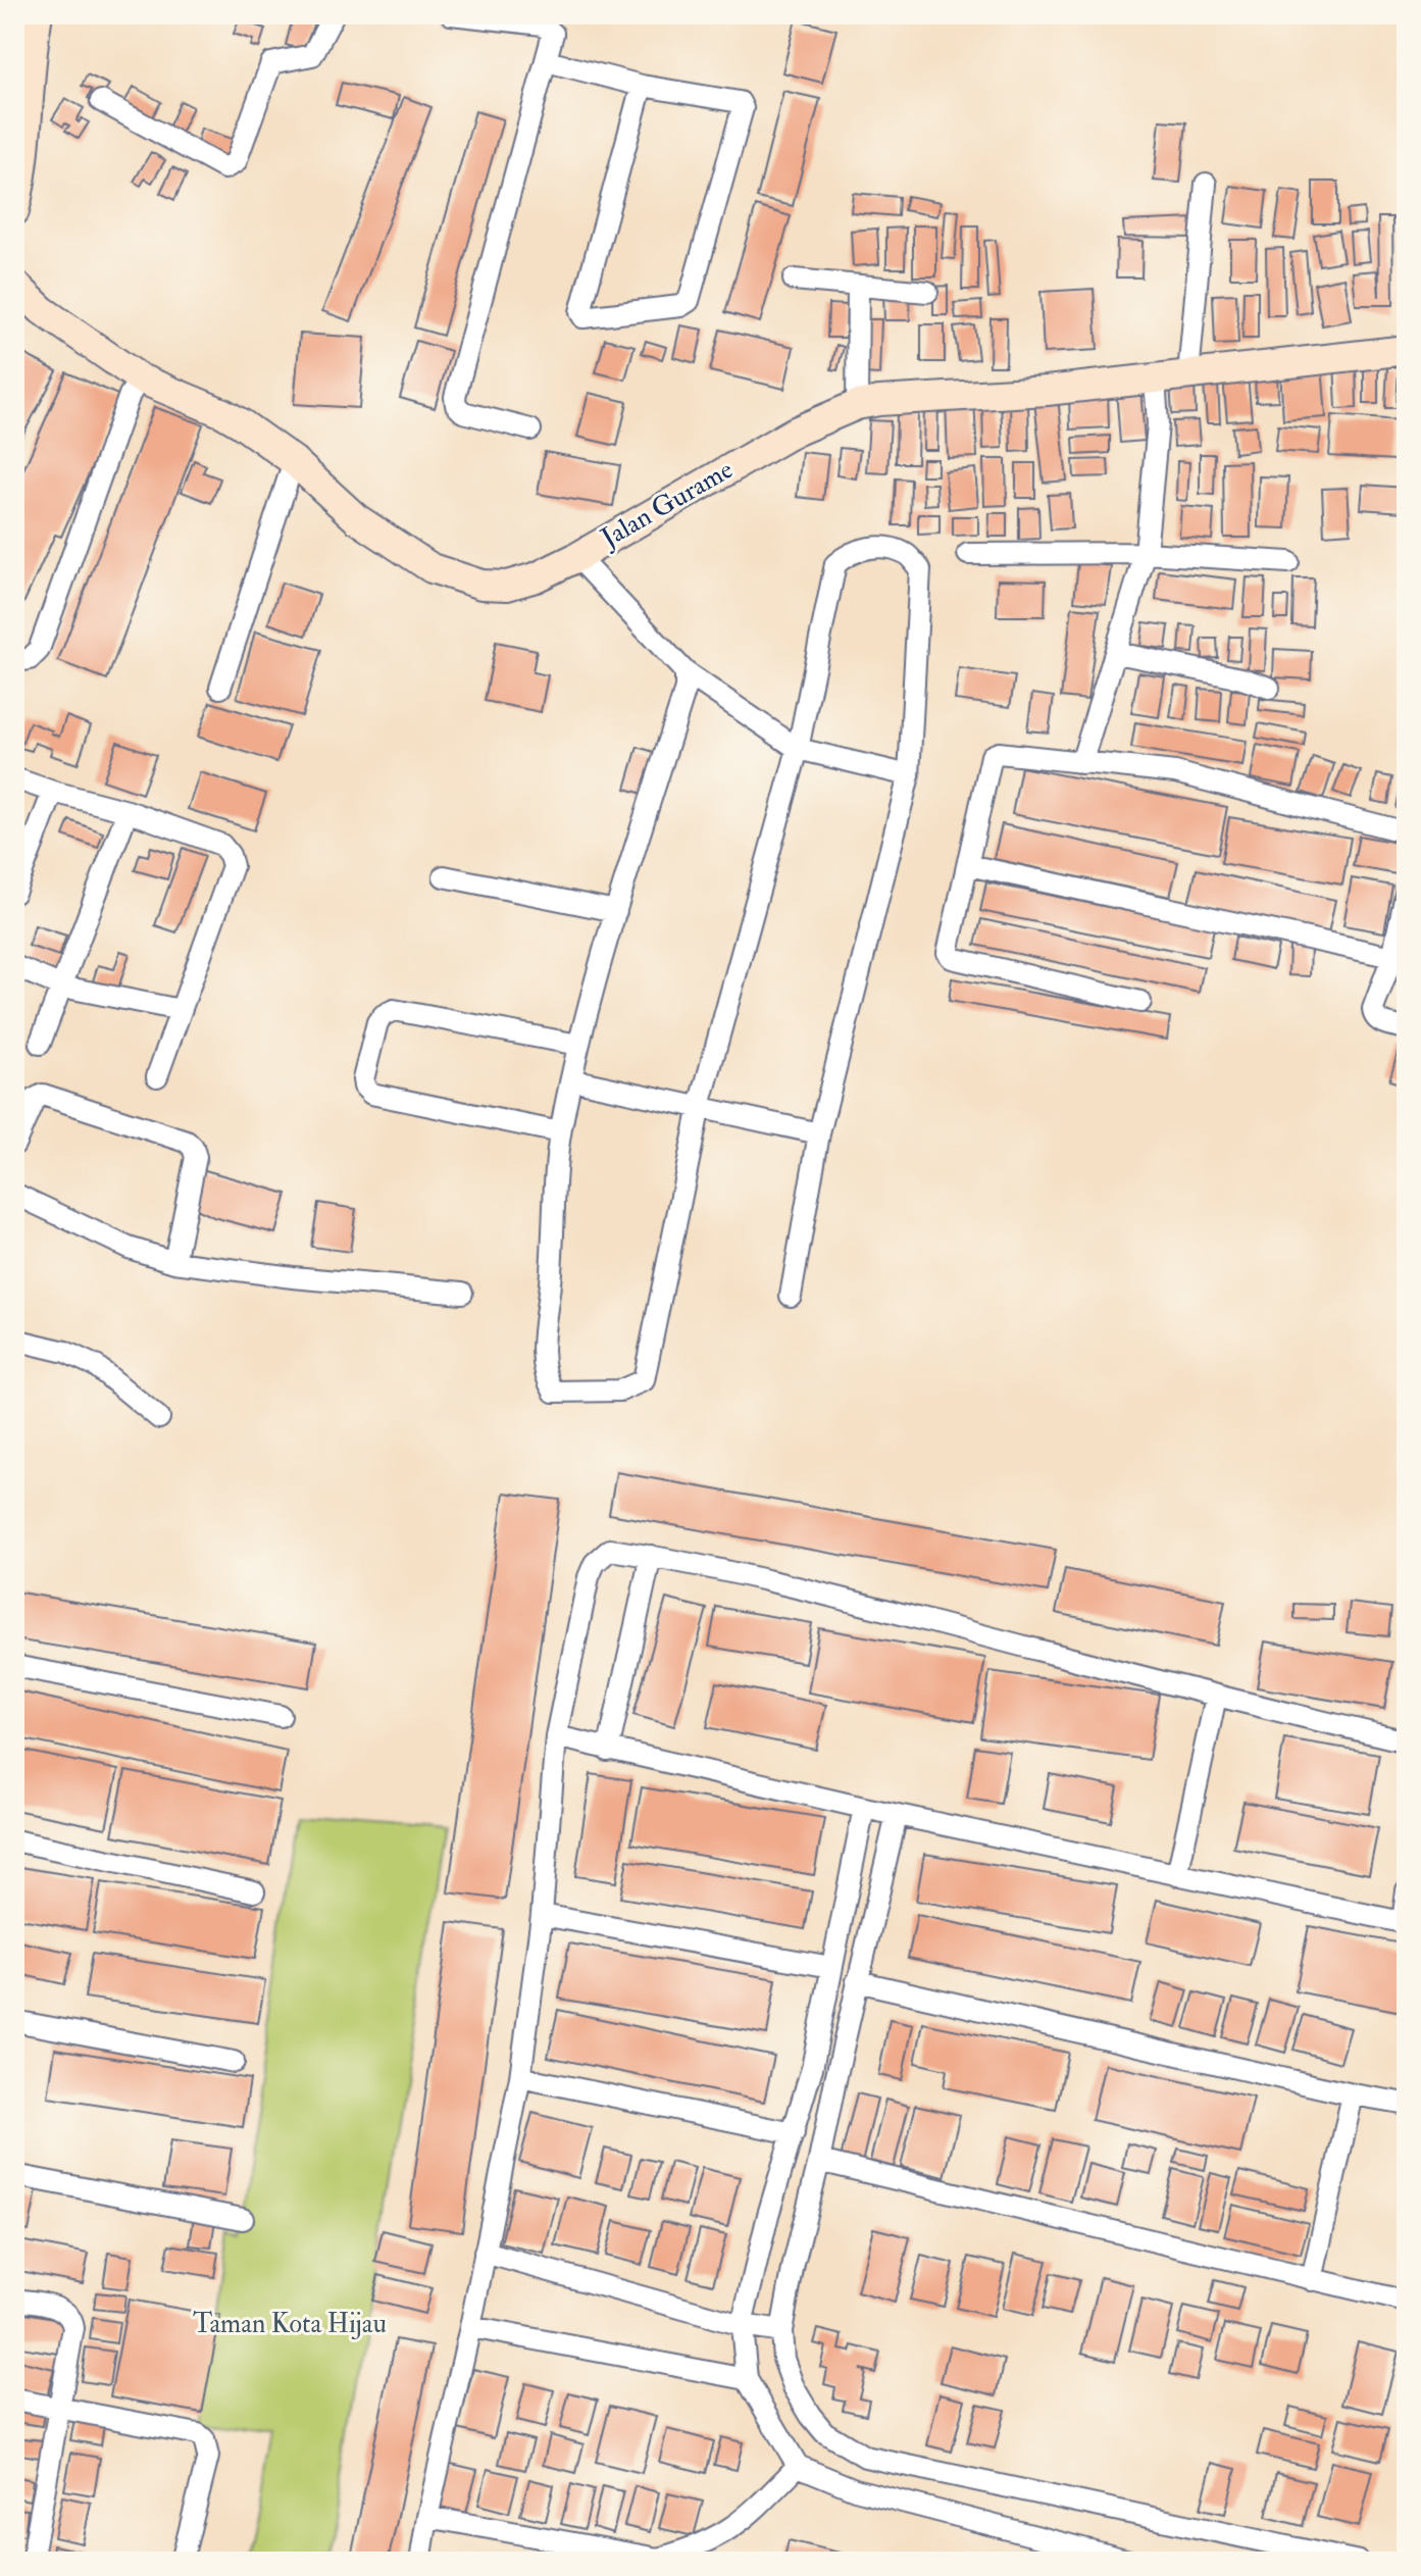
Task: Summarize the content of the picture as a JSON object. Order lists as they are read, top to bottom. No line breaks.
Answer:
{"streets":{"street":["Jalan Gurame"]},"parks":["Taman Kota Hijau"]}
